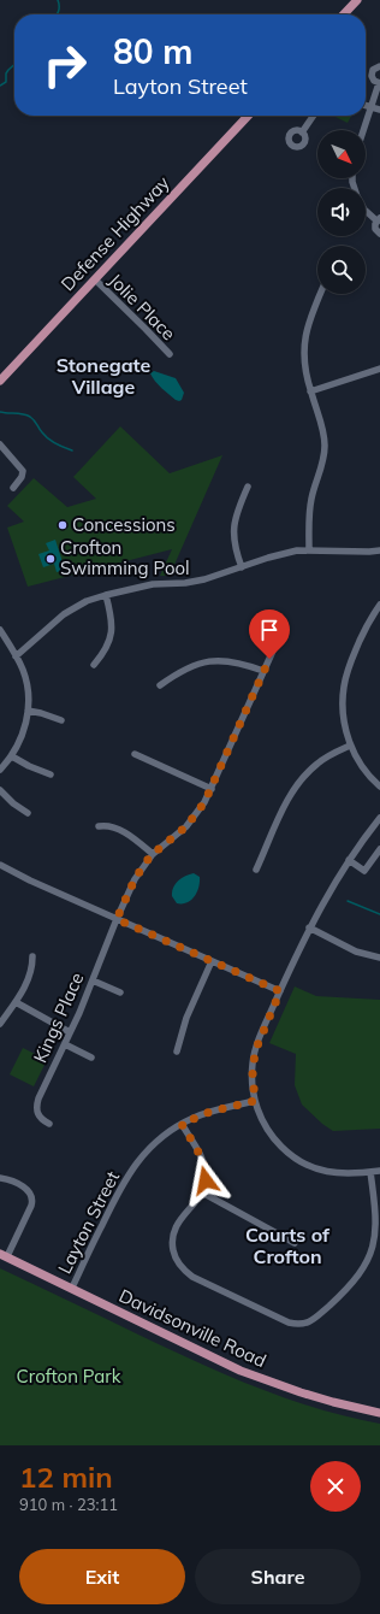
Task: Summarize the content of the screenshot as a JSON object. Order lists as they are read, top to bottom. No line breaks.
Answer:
{"streets":{"main road":["Defense Highway","Davidsonville Road"],"street":["Jolie Place","Kings Place","Layton Street"]},"crossings":[["Defense Highway","Jolie Place"],["Layton Street","Davidsonville Road"]],"districts":["Stonegate Village","Courts of Crofton"],"parks":["Crofton Park"],"places":["Concessions","Crofton Swimming Pool"],"north":"bottom right","page":{"turn":["80 m","Layton Street"],"heading":["12 min","910 m · 23:11"],"buttons":["Exit","Share"]}}
